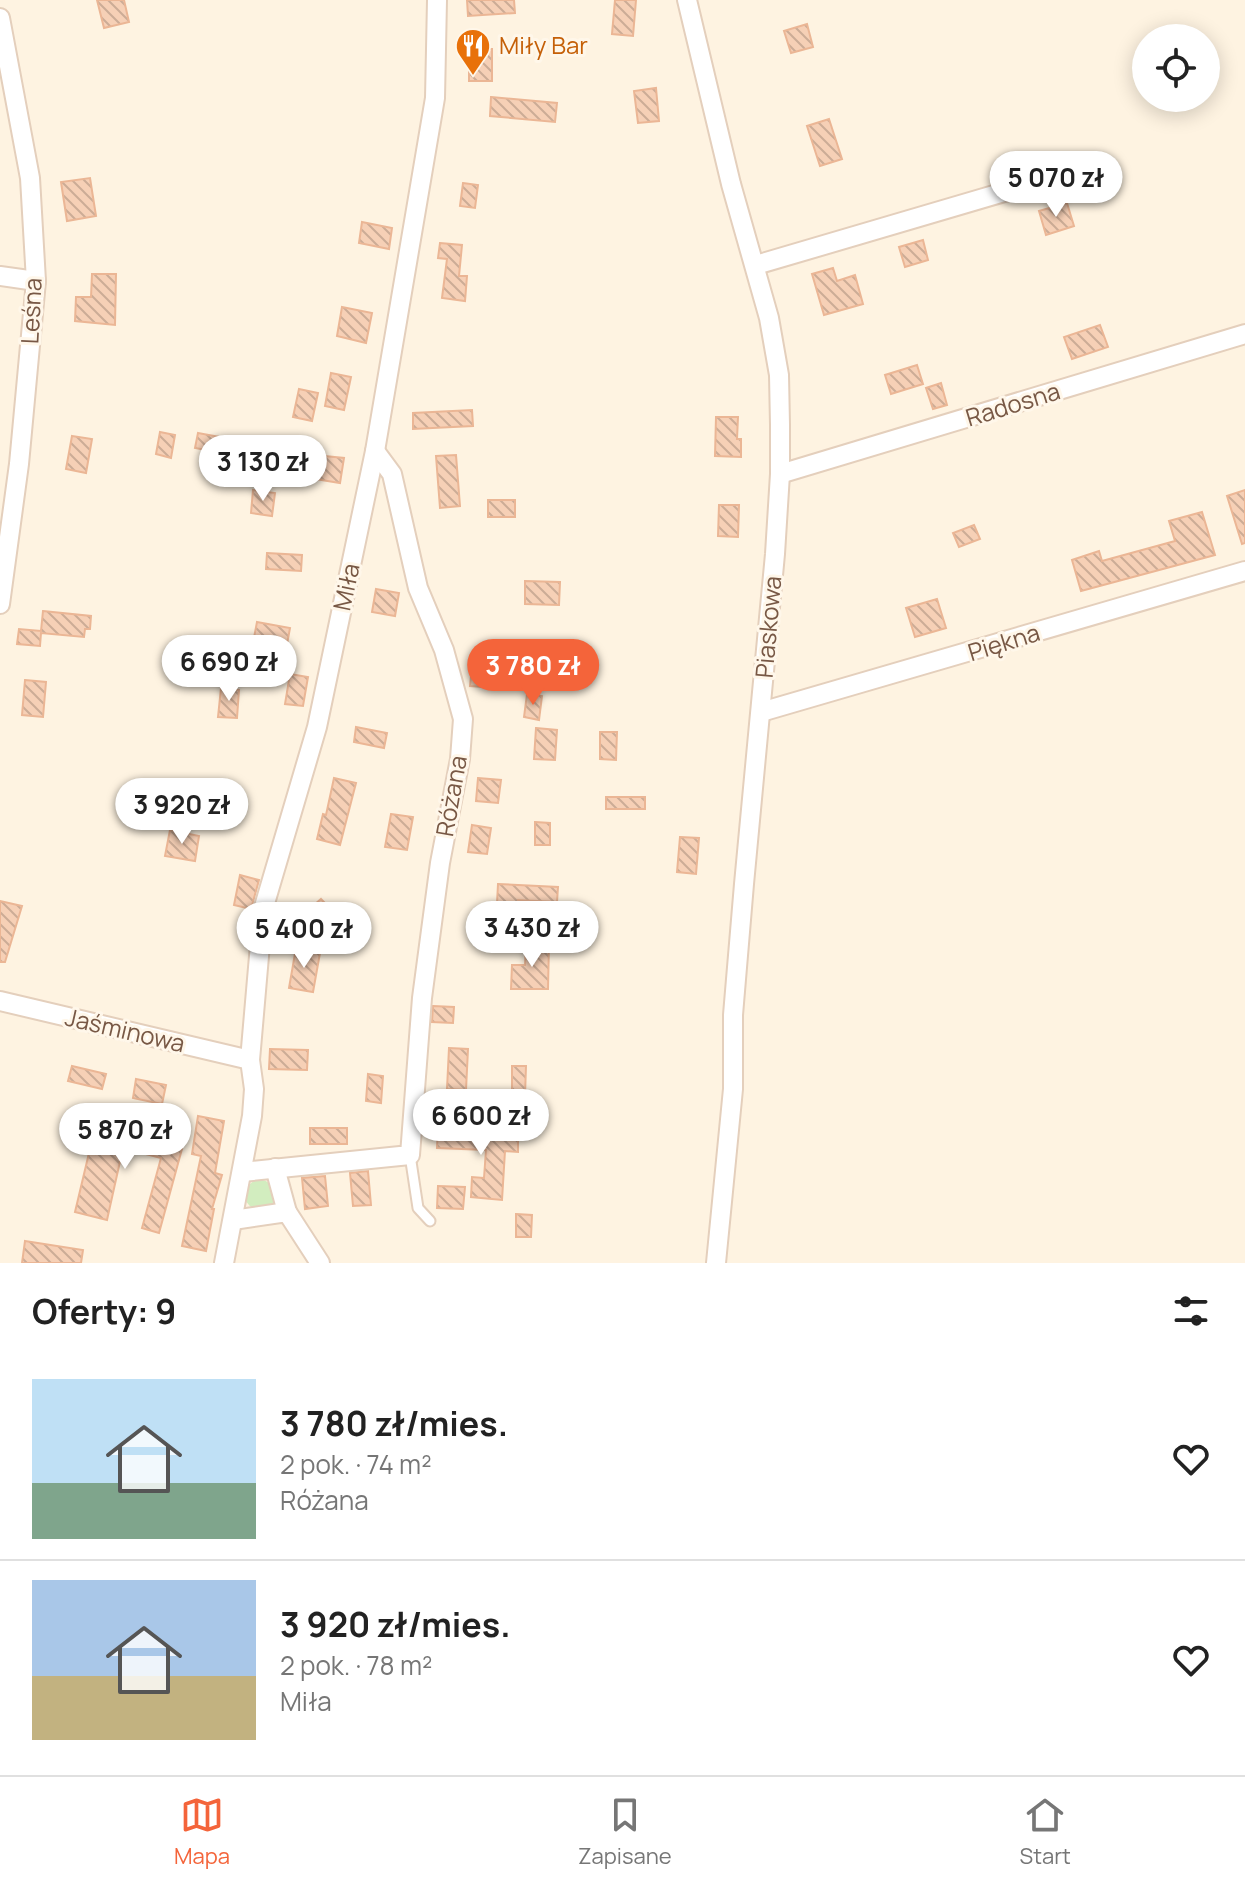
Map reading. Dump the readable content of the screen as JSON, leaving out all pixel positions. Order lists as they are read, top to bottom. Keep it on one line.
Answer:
{"streets":{"street":["Leśna","Radosna","Miła","Piaskowa","Piękna","Różana","Jaśminowa"]},"crossings":[["Radosna","Piaskowa"],["Miła","Różana"],["Miła","Jaśminowa"],["Piaskowa","Piękna"]],"places":{"restaurant":["Miły Bar"]},"page":{"price":["5 070 zł","3 130 zł","6 690 zł","3 780 zł","3 920 zł","3 430 zł","5 400 zł","6 600 zł","5 870 zł"],"heading":"Oferty: 9","list":[{"name":"3 780 zł/mies.","note":"2 pok. · 74 m² · Różana"},{"name":"3 920 zł/mies.","note":"2 pok. · 78 m² · Miła"}],"tabs":["Mapa","Zapisane","Start"]}}
